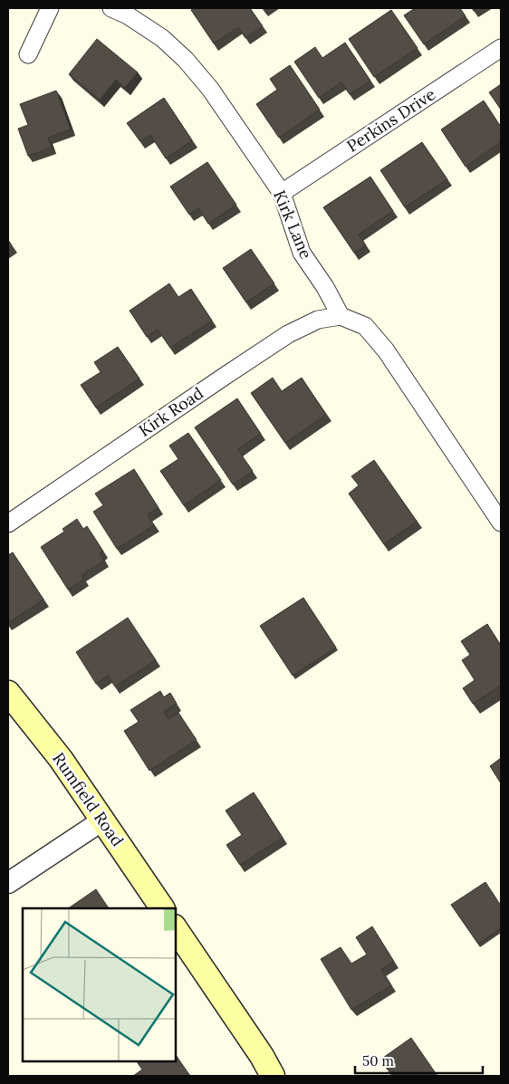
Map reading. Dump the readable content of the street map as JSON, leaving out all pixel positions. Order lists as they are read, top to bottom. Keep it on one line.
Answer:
{"streets":{"main road":["Rumfield Road"],"street":["Perkins Drive","Kirk Lane","Kirk Road"]},"crossings":[["Perkins Drive","Kirk Lane"],["Kirk Lane","Kirk Road"]],"scale_bar":"50 m"}
